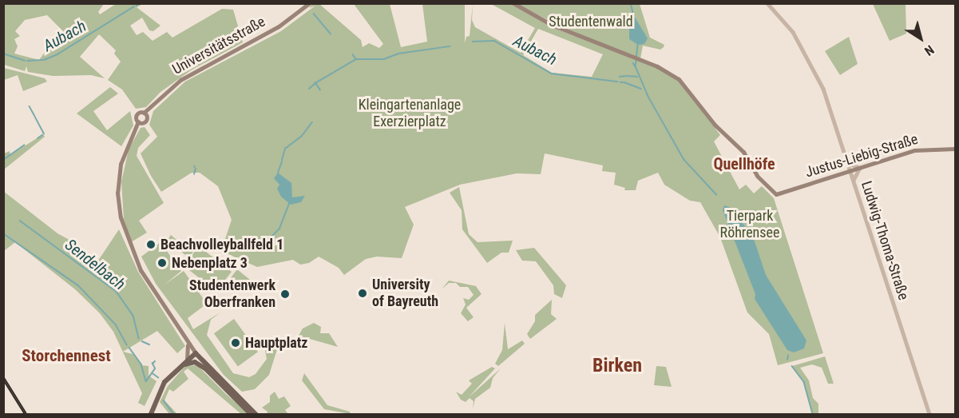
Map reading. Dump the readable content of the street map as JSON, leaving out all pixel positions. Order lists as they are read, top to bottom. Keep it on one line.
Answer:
{"streets":{"main road":["Universitätsstraße","Justus-Liebig-Straße"],"street":["Ludwig-Thoma-Straße"]},"crossings":[["Justus-Liebig-Straße","Ludwig-Thoma-Straße"]],"districts":["Quellhöfe","Storchennest","Birken"],"water":["Aubach","Sendelbach"],"parks":["Studentenwald","Kleingartenanlage Exerzierplatz","Tierpark Röhrensee"],"places":["Beachvolleyballfeld 1","Nebenplatz 3","University of Bayreuth","Studentenwerk Oberfranken","Hauptplatz"],"north":"bottom right"}
